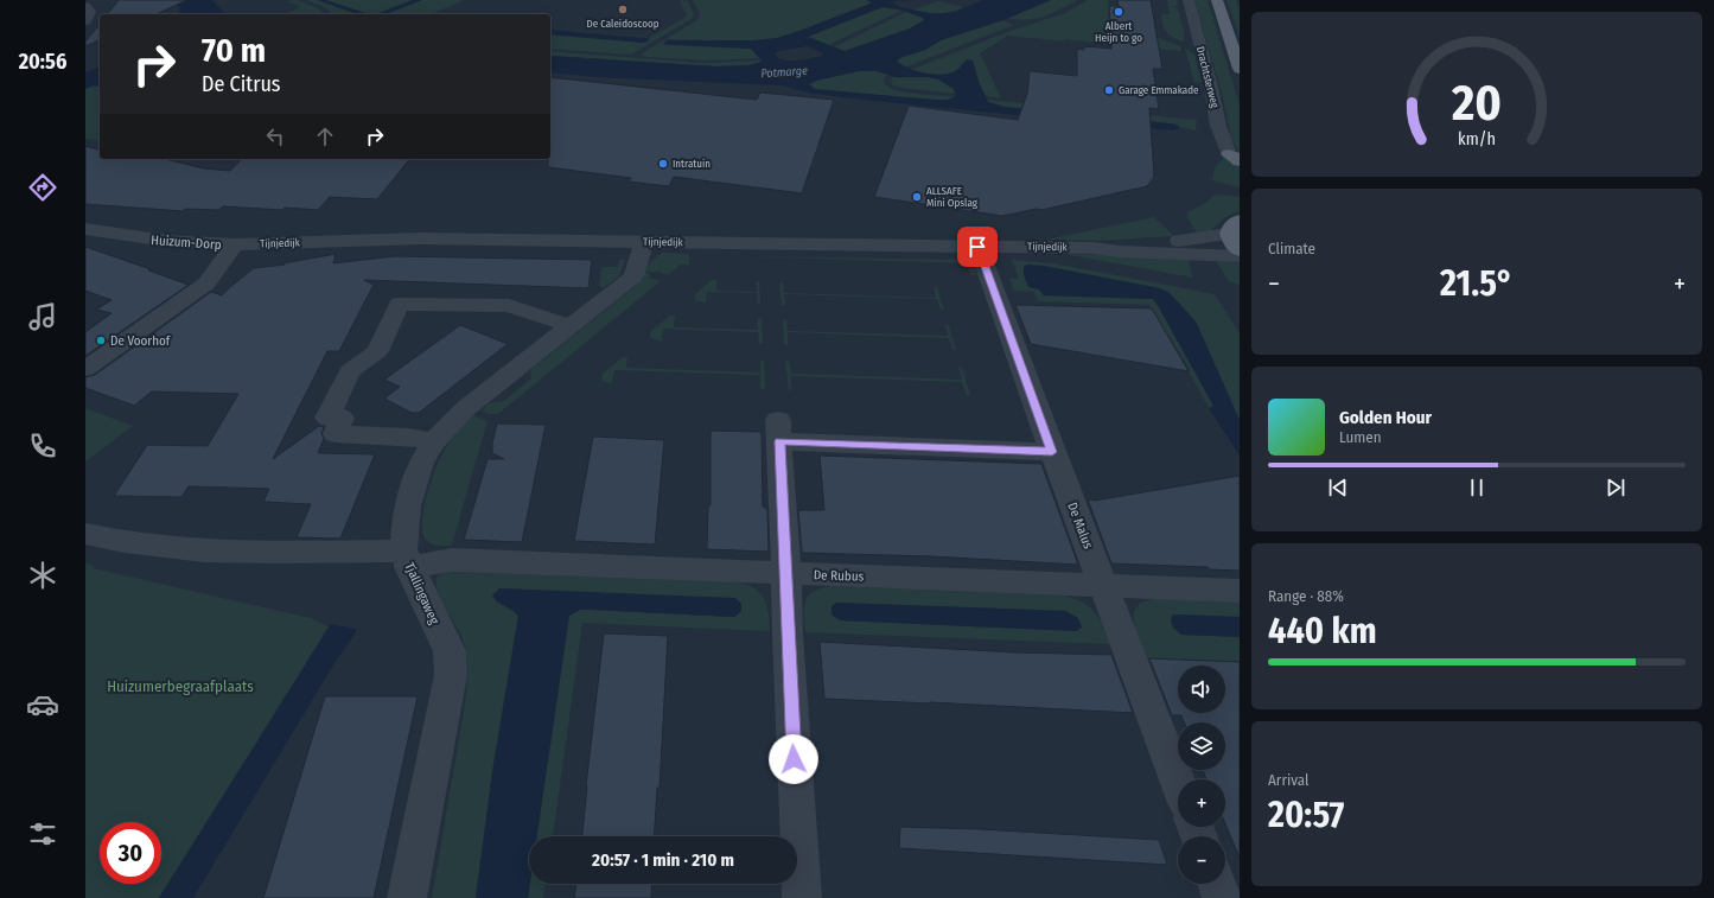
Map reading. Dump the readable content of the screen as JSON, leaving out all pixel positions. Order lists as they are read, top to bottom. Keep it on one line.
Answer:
{"streets":{"street":["Drachtsterweg","Huizum-Dorp","Tijnjedijk","De Malus","De Rubus","Tjallingaweg"]},"crossings":[["Huizum-Dorp","Tijnjedijk"],["Tijnjedijk","De Malus"],["Tijnjedijk","Tjallingaweg"],["De Malus","De Rubus"],["De Rubus","Tjallingaweg"]],"water":["Potmarge"],"parks":["Huizumerbegraafplaats"],"places":["De Caleidoscoop","Albert Heijn to go","Garage Emmakade","Intratuin","ALLSAFE Mini Opslag","De Voorhof"],"page":{"tabs":"20:56","turn":["70 m","De Citrus"],"tile":["Climate",["Range · 88%","440 km"],["Arrival","20:57"]],"heat":["−","21.5°","+"],"song":["Golden Hour","Lumen"],"map_buttons":["+","−"],"limit":"30","trip":"20:57 · 1 min · 210 m","gauge":["20","km/h"]}}
